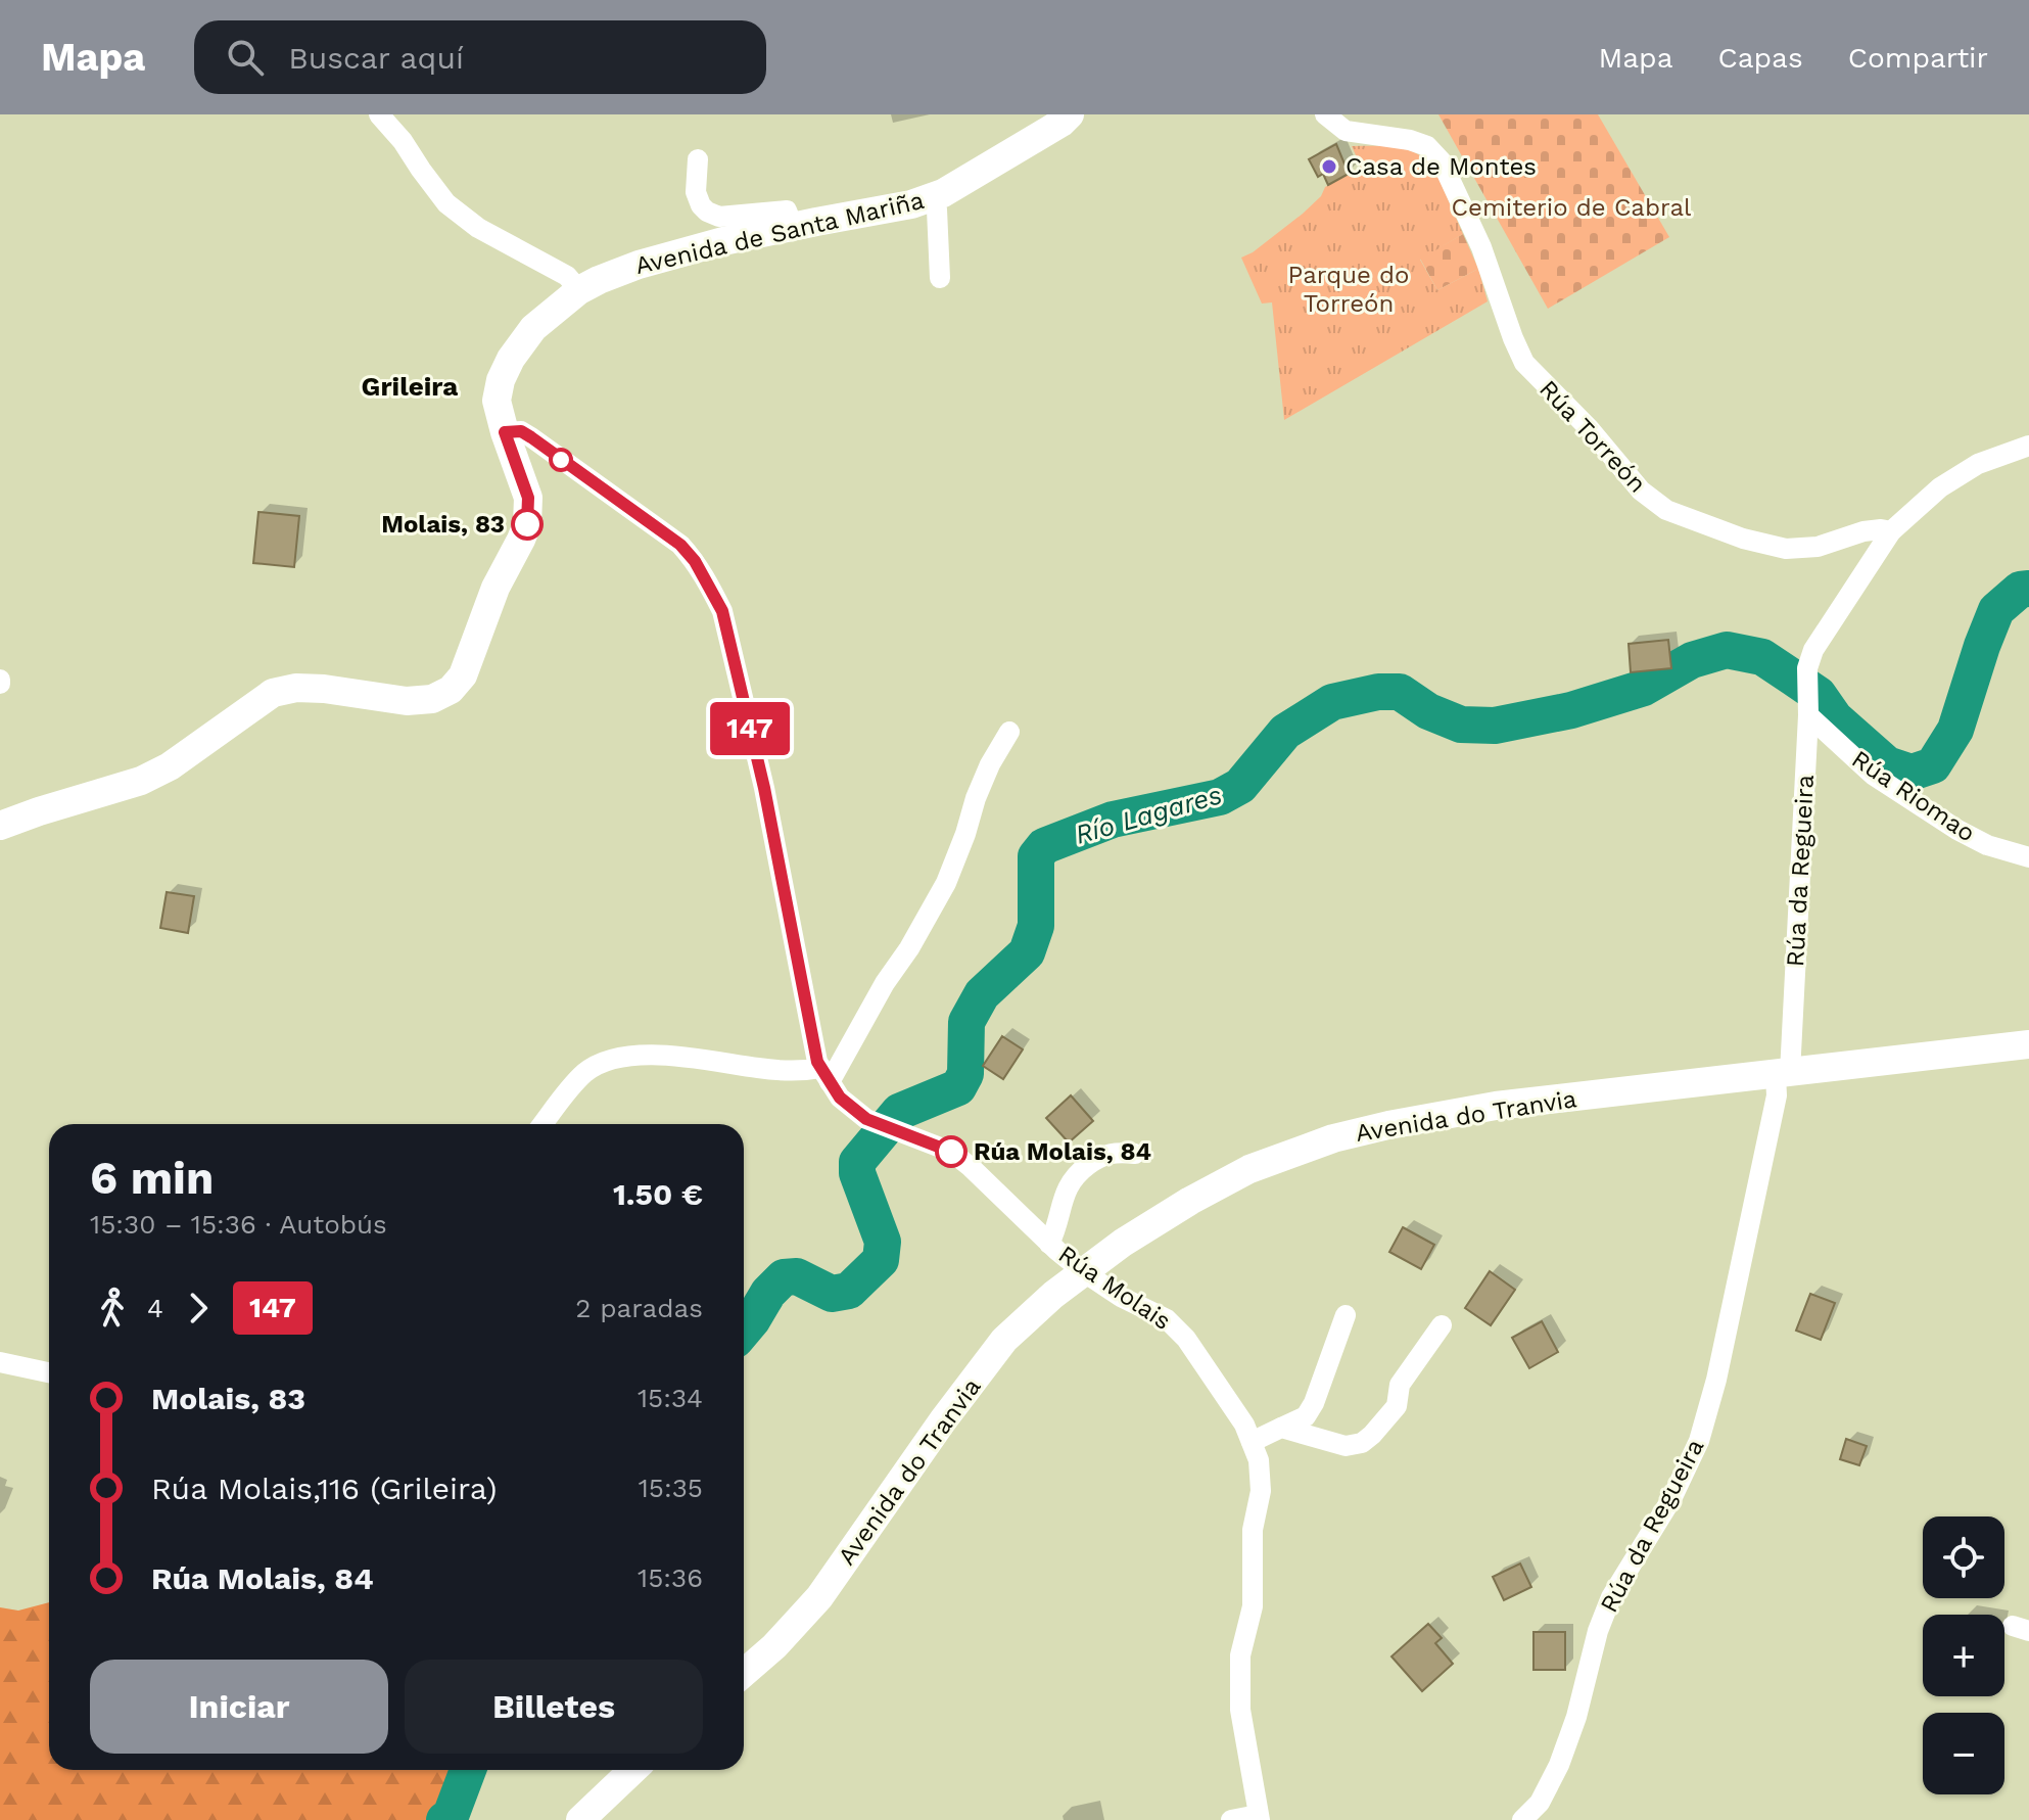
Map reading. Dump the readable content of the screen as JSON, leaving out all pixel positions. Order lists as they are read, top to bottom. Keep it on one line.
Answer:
{"streets":{"main road":["Avenida de Santa Mariña","Avenida do Tranvia"],"street":["Rúa Torreón","Rúa Riomao","Rúa da Regueira","Rúa Molais"]},"crossings":[["Avenida de Santa Mariña","Rúa Molais"],["Rúa Torreón","Rúa da Regueira"],["Rúa Riomao","Rúa da Regueira"],["Rúa da Regueira","Avenida do Tranvia"],["Avenida do Tranvia","Rúa Molais"]],"districts":["Grileira"],"water":["Río Lagares"],"parks":["Cemiterio de Cabral","Parque do Torreón"],"places":["Casa de Montes","Molais, 83","Rúa Molais, 84"],"lines":["bus line 147"],"page":{"header":"Mapa","search":"Buscar aquí","nav":["Mapa","Capas","Compartir"],"on_map":"147","heading":["6 min","15:30 – 15:36 · Autobús","1.50 €"],"legs":["4","147","2 paradas"],"list":[{"name":"Molais, 83","value":"15:34"},{"name":"Rúa Molais,116 (Grileira)","value":"15:35"},{"name":"Rúa Molais, 84","value":"15:36"}],"map_buttons":["+","−"],"buttons":["Iniciar","Billetes"]}}
